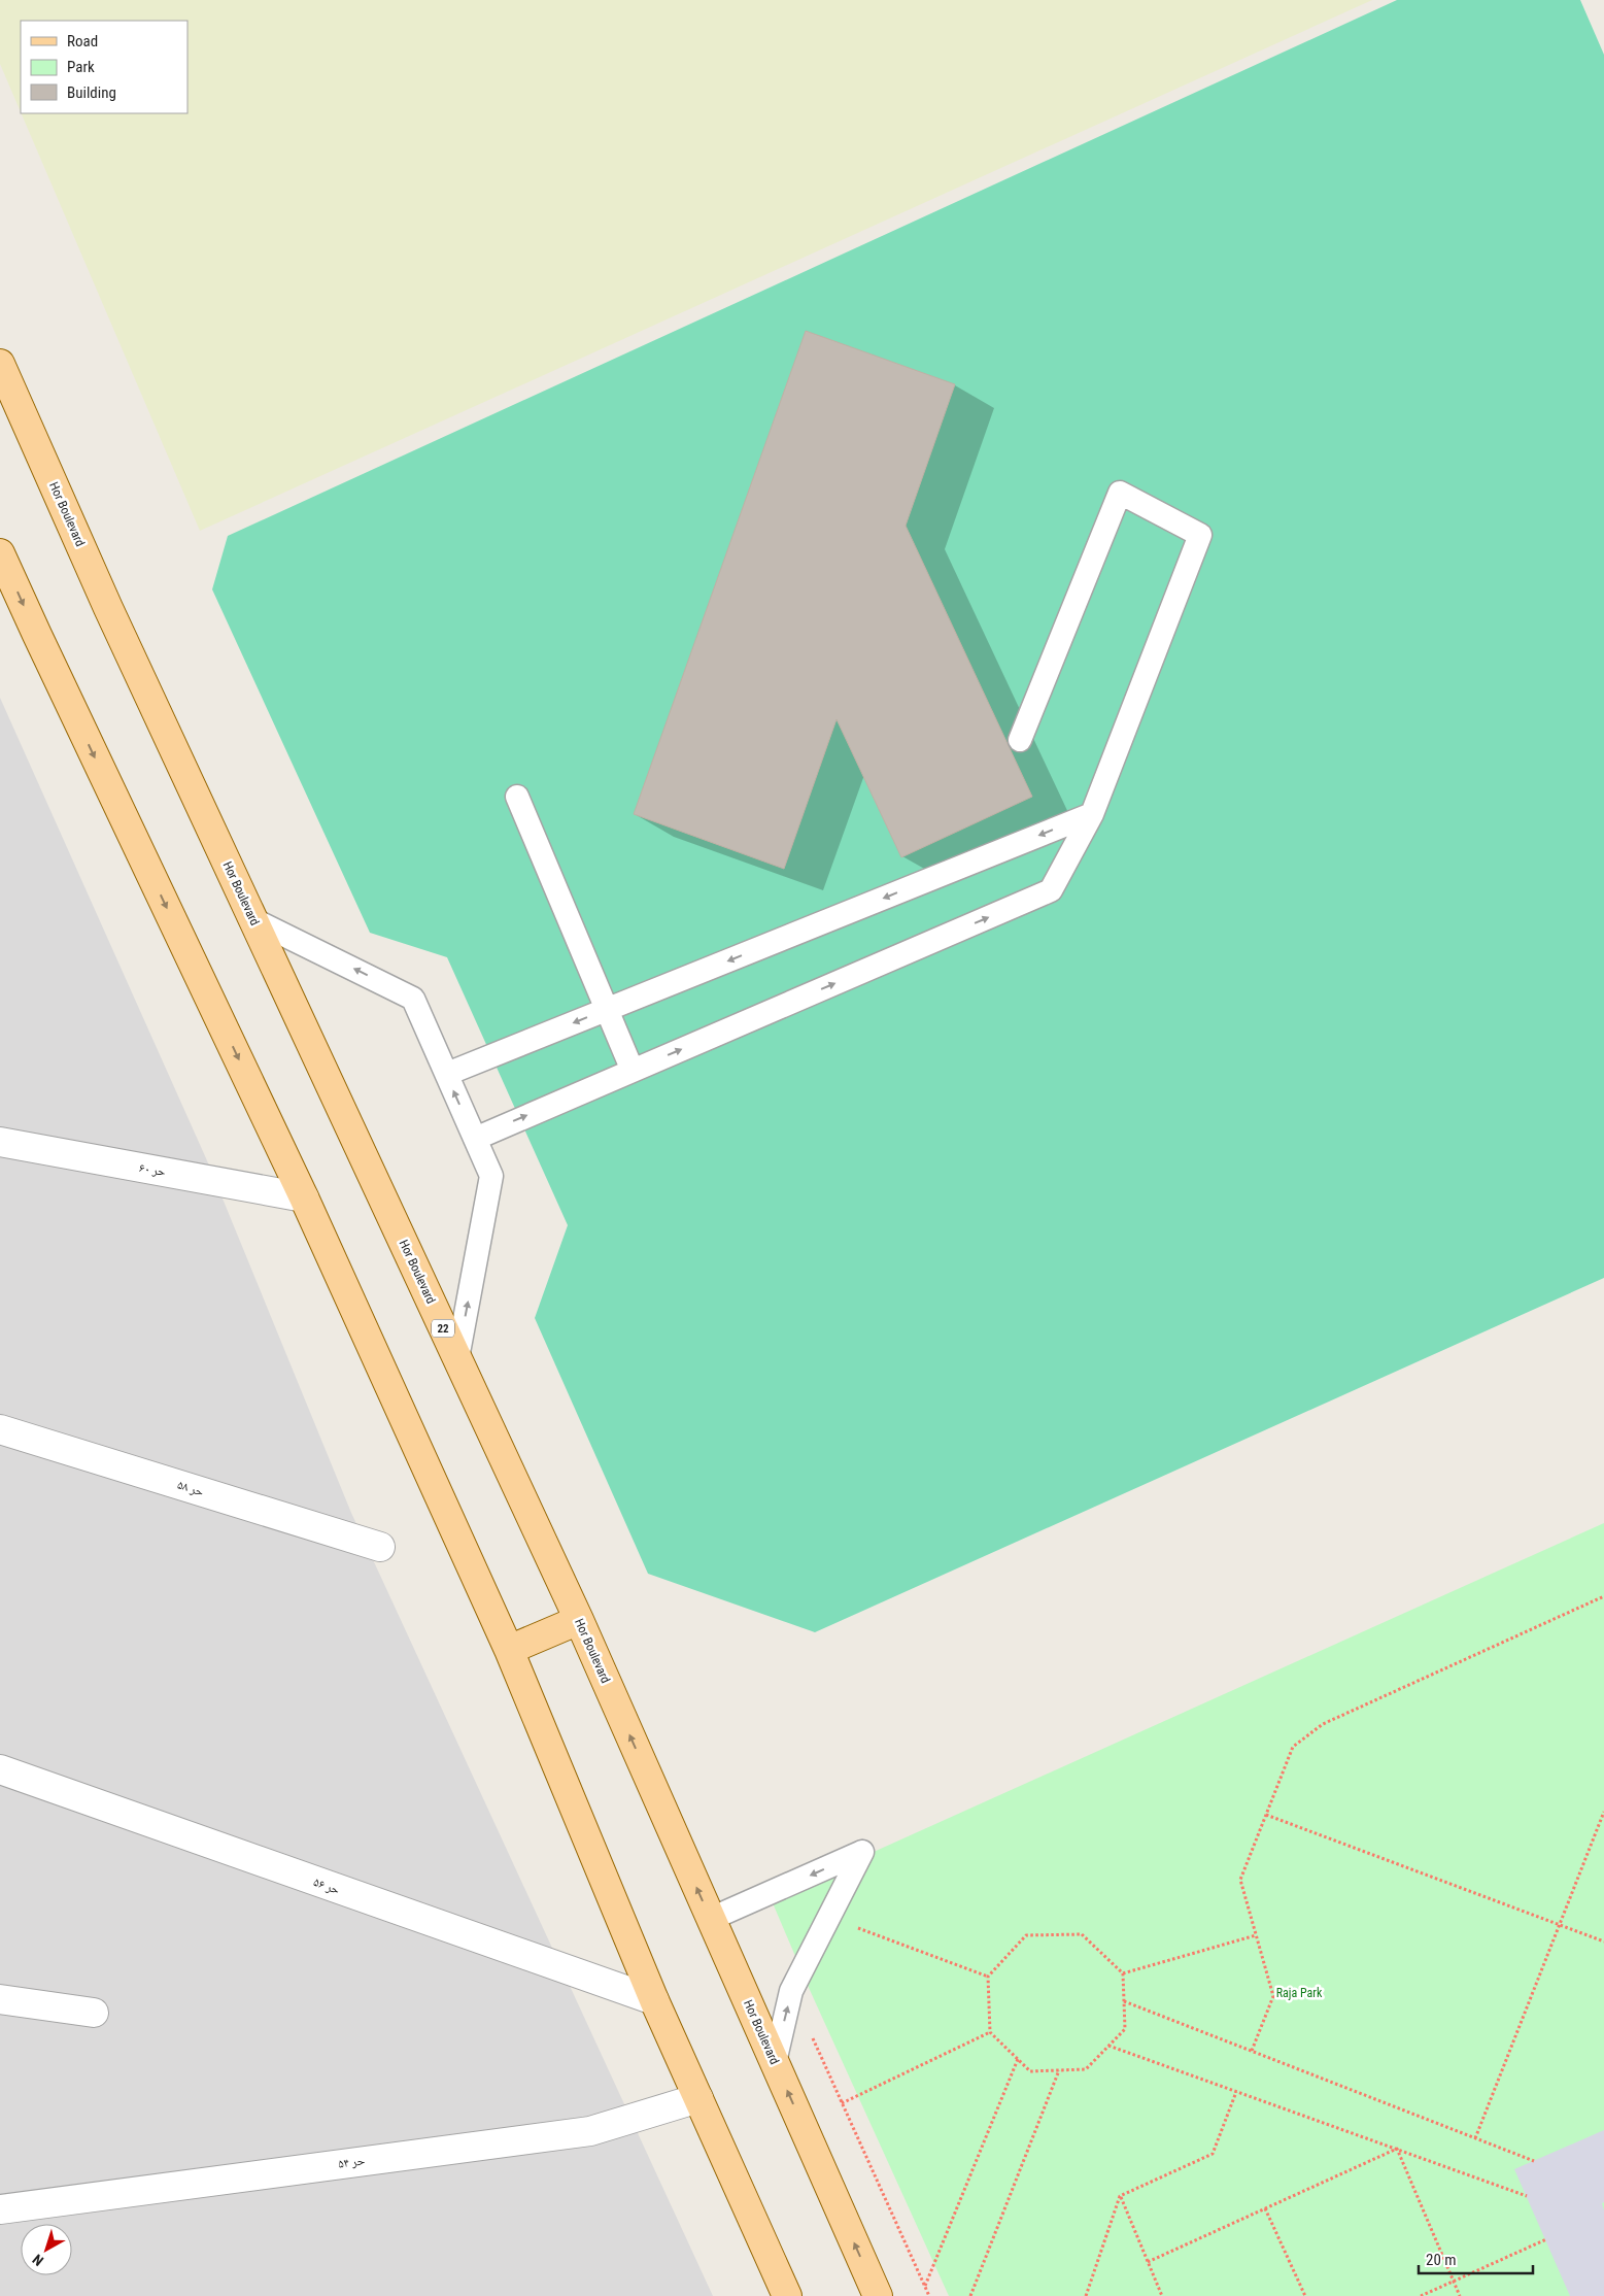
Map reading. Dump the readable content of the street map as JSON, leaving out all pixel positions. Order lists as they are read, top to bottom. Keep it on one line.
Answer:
{"streets":{"main road":["Hor Boulevard","22"],"street":["حر ۶۰","حر ۵۸","حر ۵۶","حر ۵۴"]},"parks":["Raja Park"],"legend":["Road","Park","Building"],"scale_bar":"20 m","north":"bottom left"}
